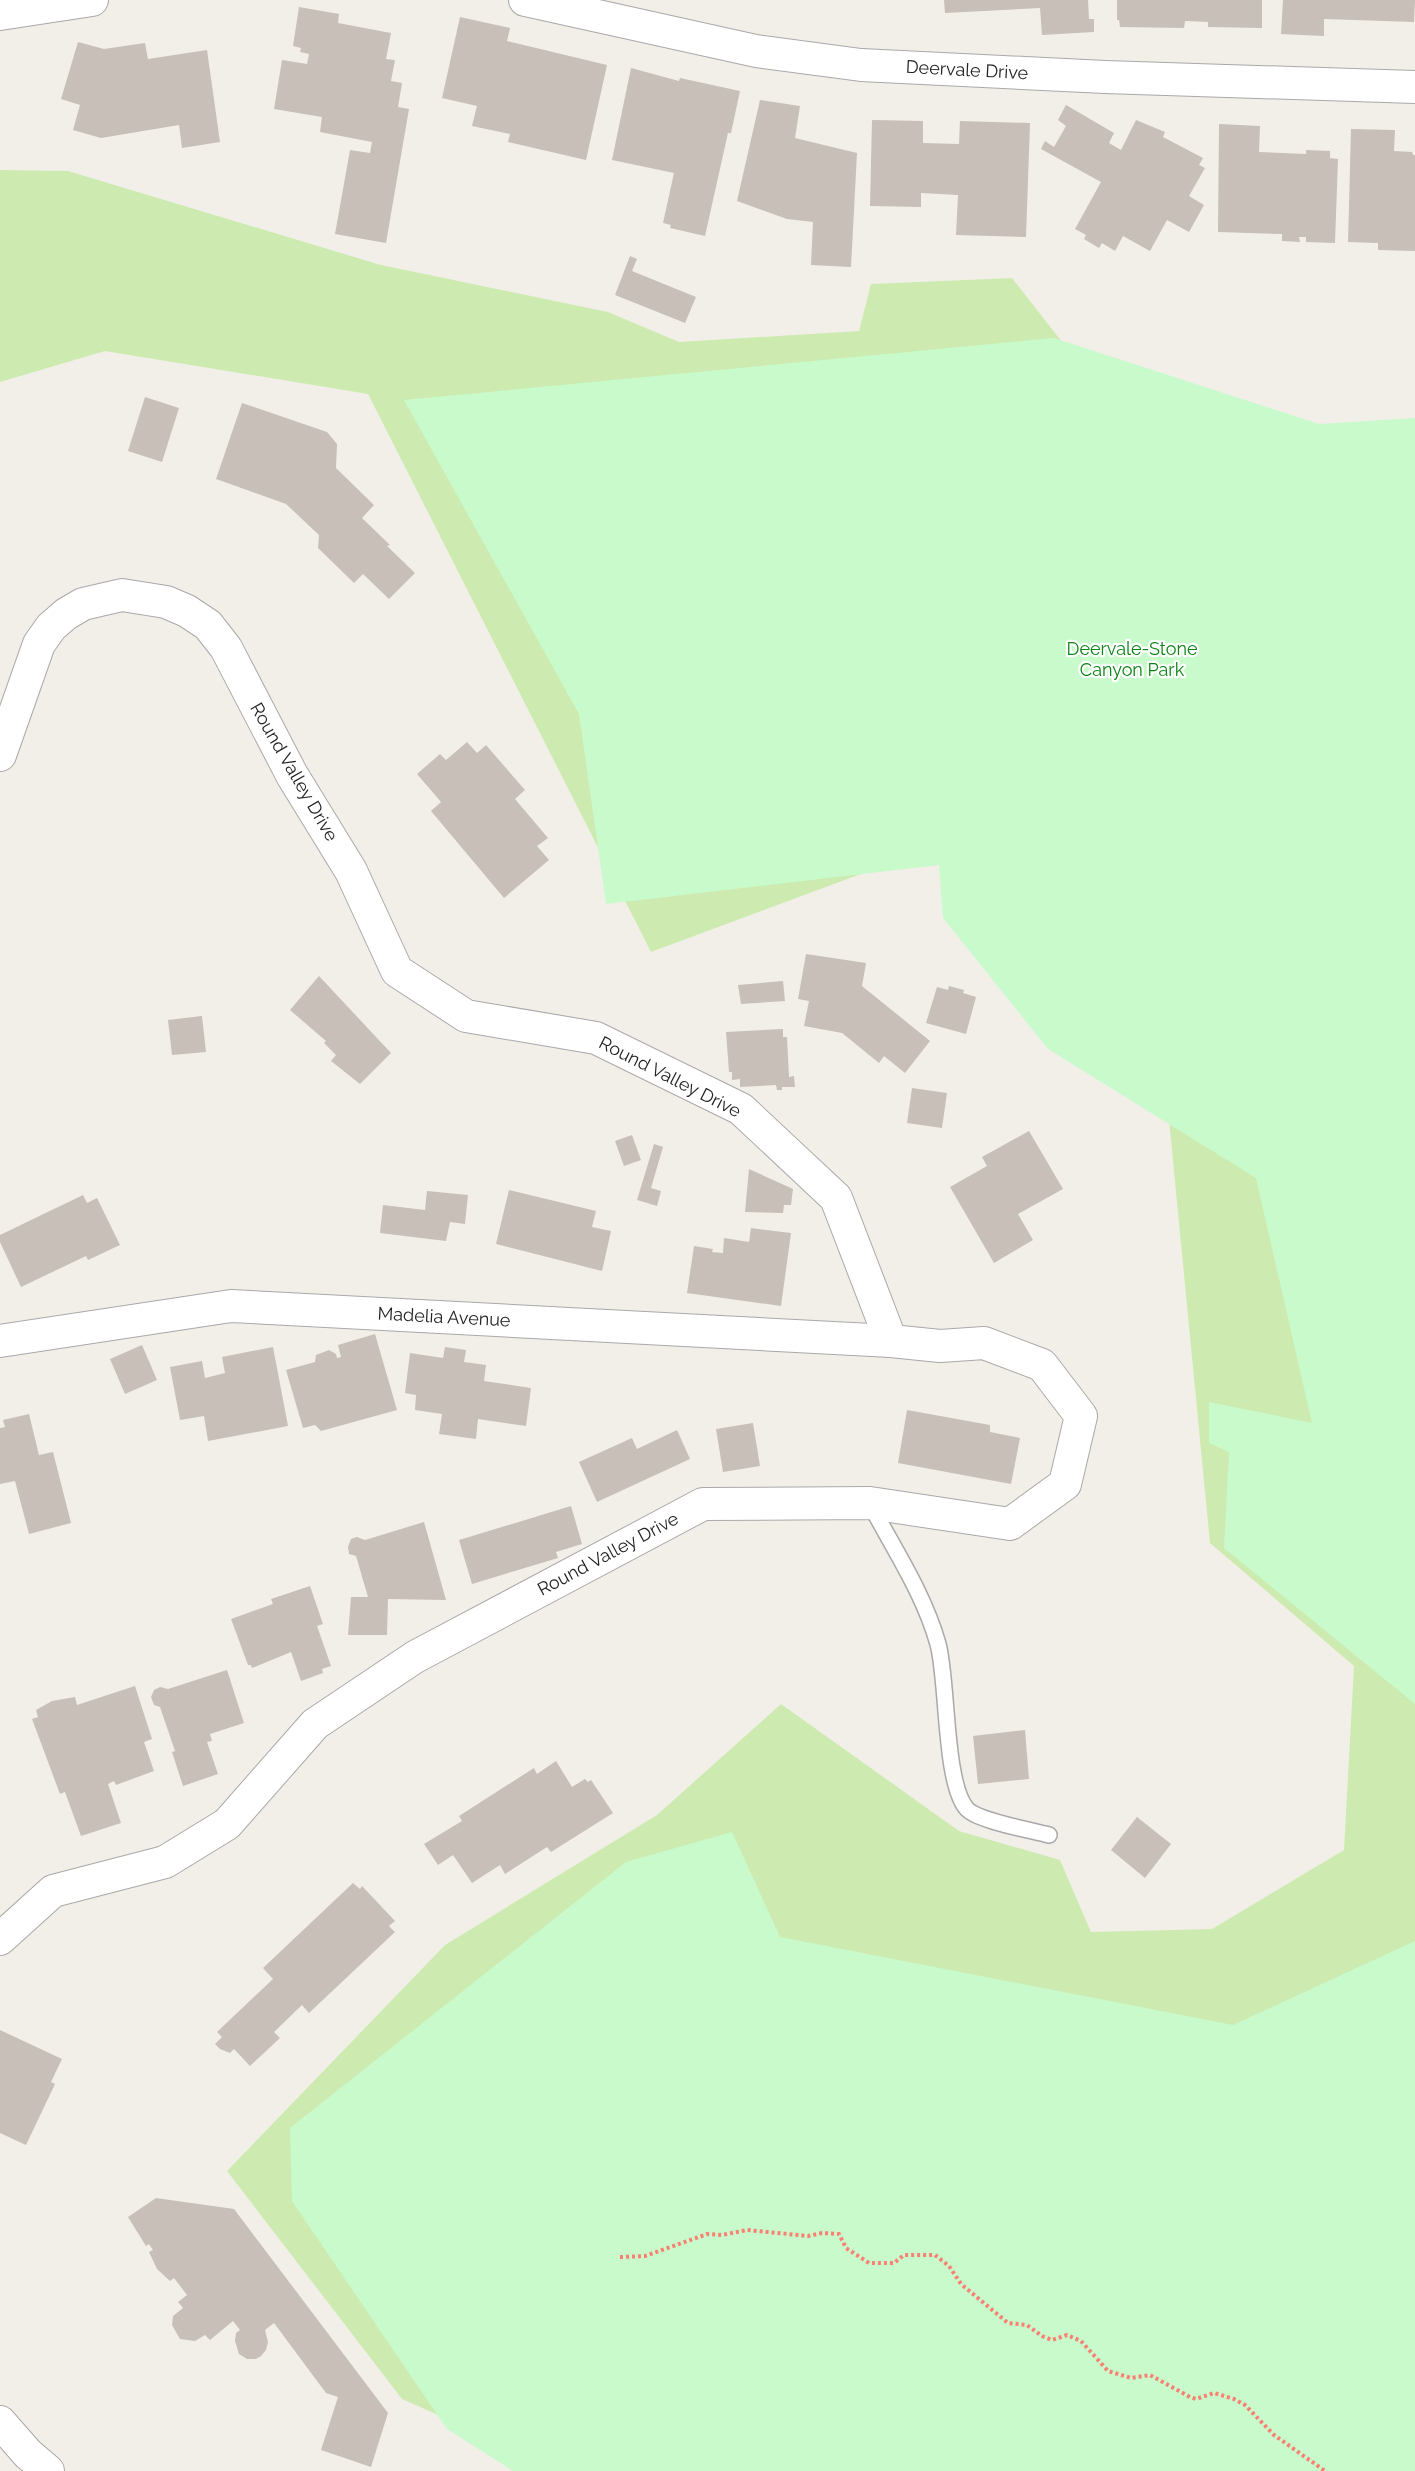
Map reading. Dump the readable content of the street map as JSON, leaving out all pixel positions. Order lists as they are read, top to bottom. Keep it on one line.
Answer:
{"streets":{"street":["Deervale Drive","Round Valley Drive","Madelia Avenue"]},"crossings":[["Round Valley Drive","Madelia Avenue"]],"parks":["Deervale-Stone Canyon Park"]}
